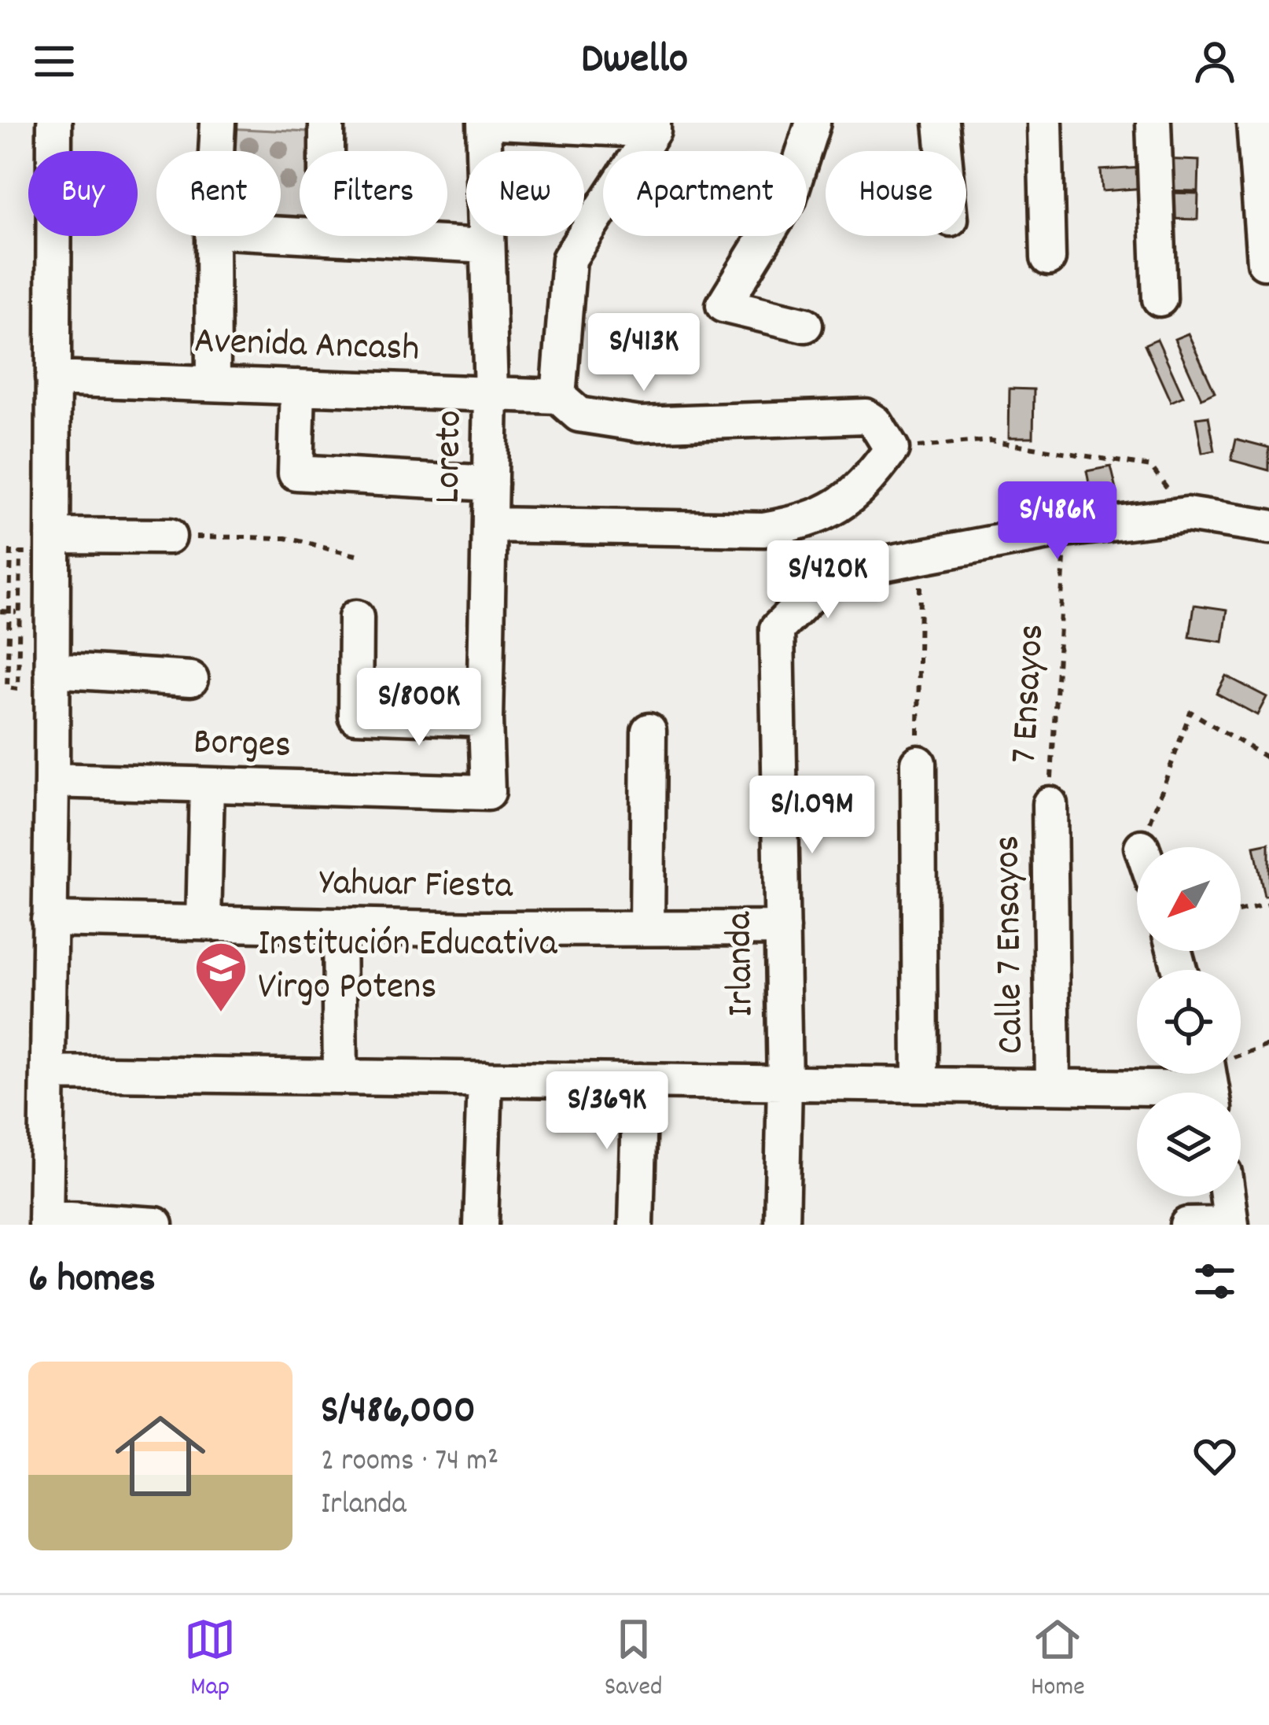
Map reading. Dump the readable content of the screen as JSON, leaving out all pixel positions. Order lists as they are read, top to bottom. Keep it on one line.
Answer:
{"streets":{"street":["Avenida Ancash","Loreto","Borges","Yahuar Fiesta","Calle 7 Ensayos","Irlanda"],"path":["7 Ensayos"]},"crossings":[["Avenida Ancash","Loreto"],["Loreto","Borges"],["7 Ensayos","Calle 7 Ensayos"],["7 Ensayos","Irlanda"],["Yahuar Fiesta","Irlanda"]],"places":{"school or university":["Institución Educativa Virgo Potens"]},"north":"bottom left","page":{"header":"Dwello","chip":["Buy","Rent","Filters","New","Apartment","House"],"price":["S/413K","S/486K","S/420K","S/800K","S/1.09M","S/369K"],"heading":"6 homes","list":[{"name":"S/486,000","note":"2 rooms · 74 m² · Irlanda"}],"tabs":["Map","Saved","Home"]}}
